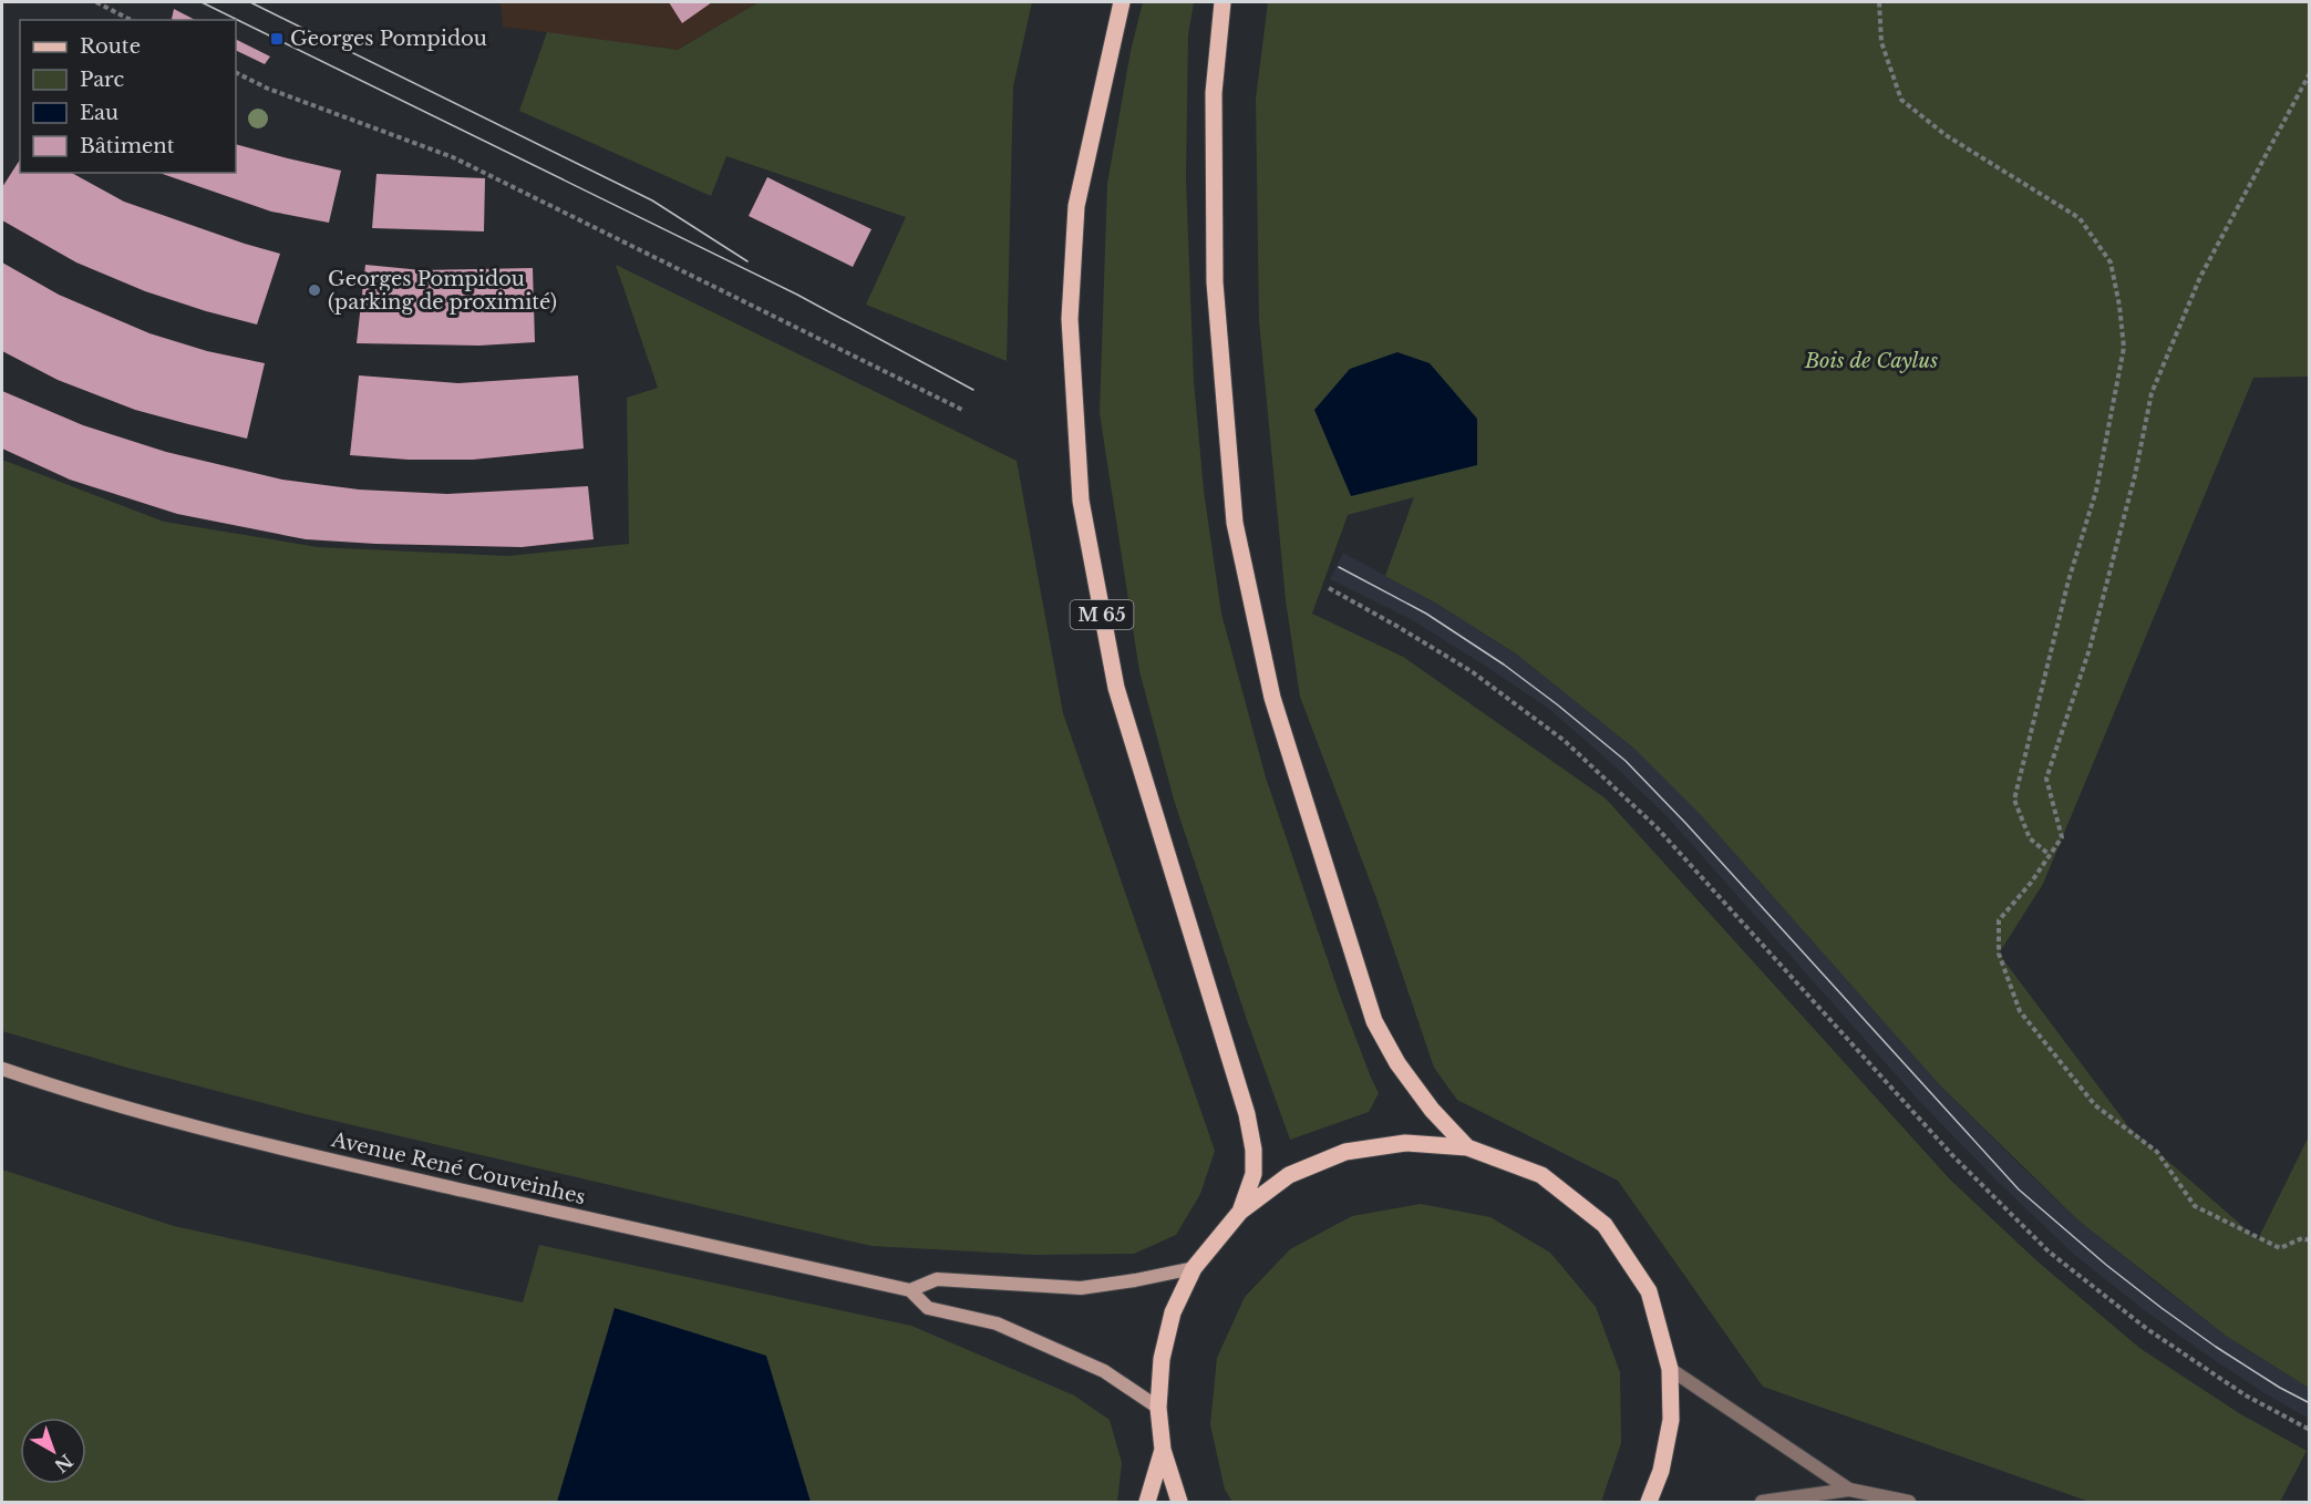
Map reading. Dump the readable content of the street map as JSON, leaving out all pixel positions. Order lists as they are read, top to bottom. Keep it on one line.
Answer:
{"streets":{"main road":["M 65","Avenue René Couveinhes"]},"parks":["Bois de Caylus"],"places":{"transit":["Georges Pompidou"],"other":["Georges Pompidou (parking de proximité)"]},"legend":["Route","Parc","Eau","Bâtiment"],"north":"bottom right"}
